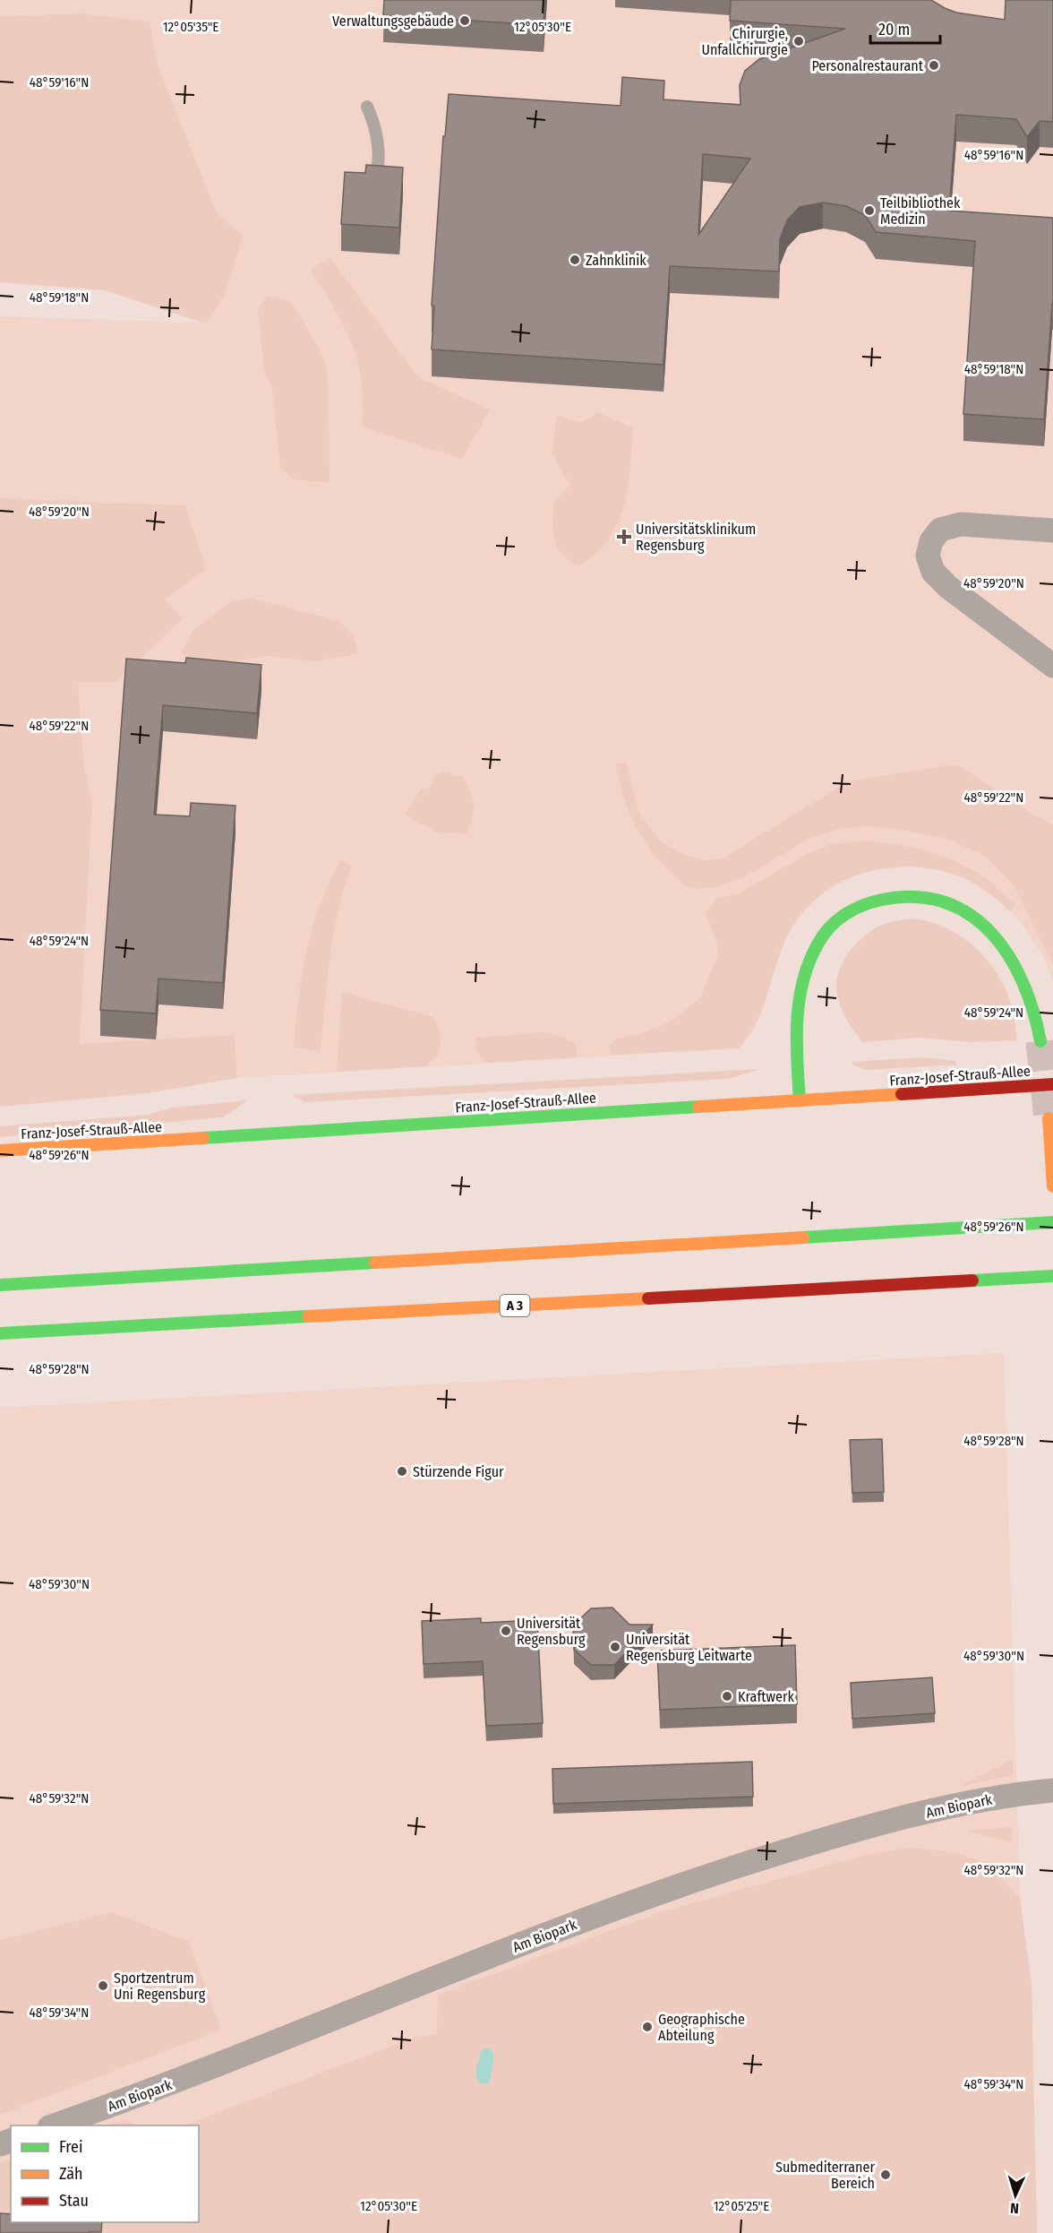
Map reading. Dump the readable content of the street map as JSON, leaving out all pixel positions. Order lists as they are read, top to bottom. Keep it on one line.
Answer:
{"streets":{"main road":["Franz-Josef-Strauß-Allee","A 3"],"street":["Am Biopark"]},"places":{"other":["Verwaltungsgebäude","Chirurgie, Unfallchirurgie","Personalrestaurant","Teilbibliothek Medizin","Zahnklinik","Stürzende Figur","Universität Regensburg","Universität Regensburg Leitwarte","Kraftwerk","Sportzentrum Uni Regensburg","Geographische Abteilung","Submediterraner Bereich"],"health":["Universitätsklinikum Regensburg"]},"legend":["Frei","Zäh","Stau"],"scale_bar":"20 m","north":"bottom","coordinates":["12°05'35\"E","12°05'30\"E","48°59'16\"N","48°59'18\"N","48°59'20\"N","48°59'22\"N","48°59'24\"N","48°59'26\"N","48°59'28\"N","48°59'30\"N","48°59'32\"N","48°59'34\"N","12°05'25\"E"]}
